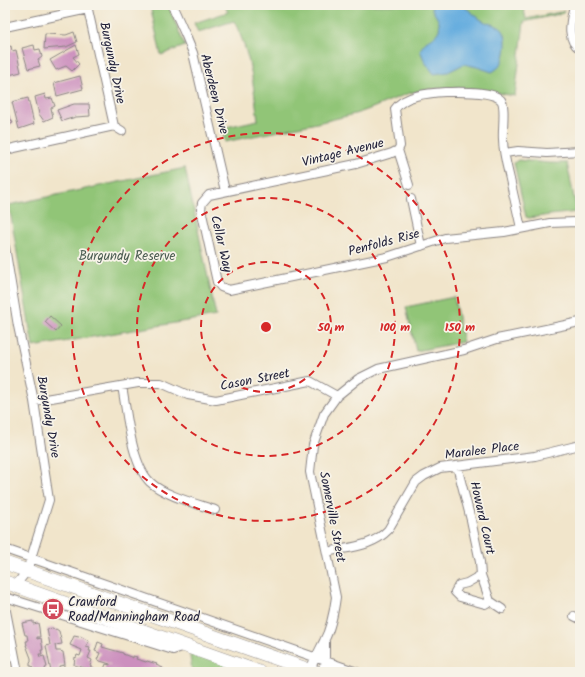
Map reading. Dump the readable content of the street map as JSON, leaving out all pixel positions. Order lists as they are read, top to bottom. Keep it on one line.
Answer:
{"streets":{"street":["Burgundy Drive","Aberdeen Drive","Vintage Avenue","Penfolds Rise","Cellar Way","Cason Street","Maralee Place","Somerville Street","Howard Court"]},"crossings":[["Burgundy Drive","Cason Street"],["Aberdeen Drive","Vintage Avenue"],["Aberdeen Drive","Cellar Way"],["Vintage Avenue","Penfolds Rise"],["Vintage Avenue","Cellar Way"],["Penfolds Rise","Cellar Way"],["Cason Street","Somerville Street"],["Maralee Place","Somerville Street"],["Maralee Place","Howard Court"]],"parks":["Burgundy Reserve"],"places":{"bus stop":["Crawford Road/Manningham Road"]},"rings":["50 m","100 m","150 m"]}
